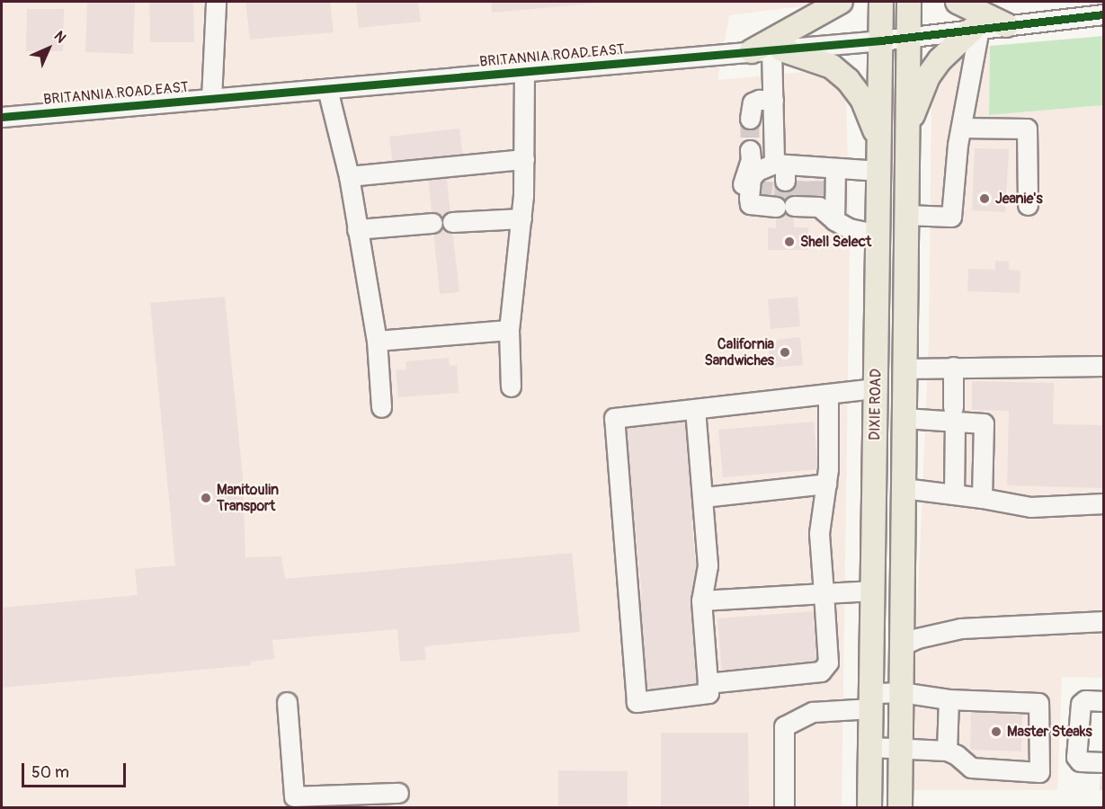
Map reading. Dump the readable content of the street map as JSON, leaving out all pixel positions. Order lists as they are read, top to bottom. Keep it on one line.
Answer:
{"streets":{"main road":["DIXIE ROAD"],"street":["BRITANNIA ROAD EAST"]},"crossings":[["BRITANNIA ROAD EAST","DIXIE ROAD"]],"places":["Jeanie's","Shell Select","California Sandwiches","Manitoulin Transport","Master Steaks"],"scale_bar":"50 m","north":"top right"}
